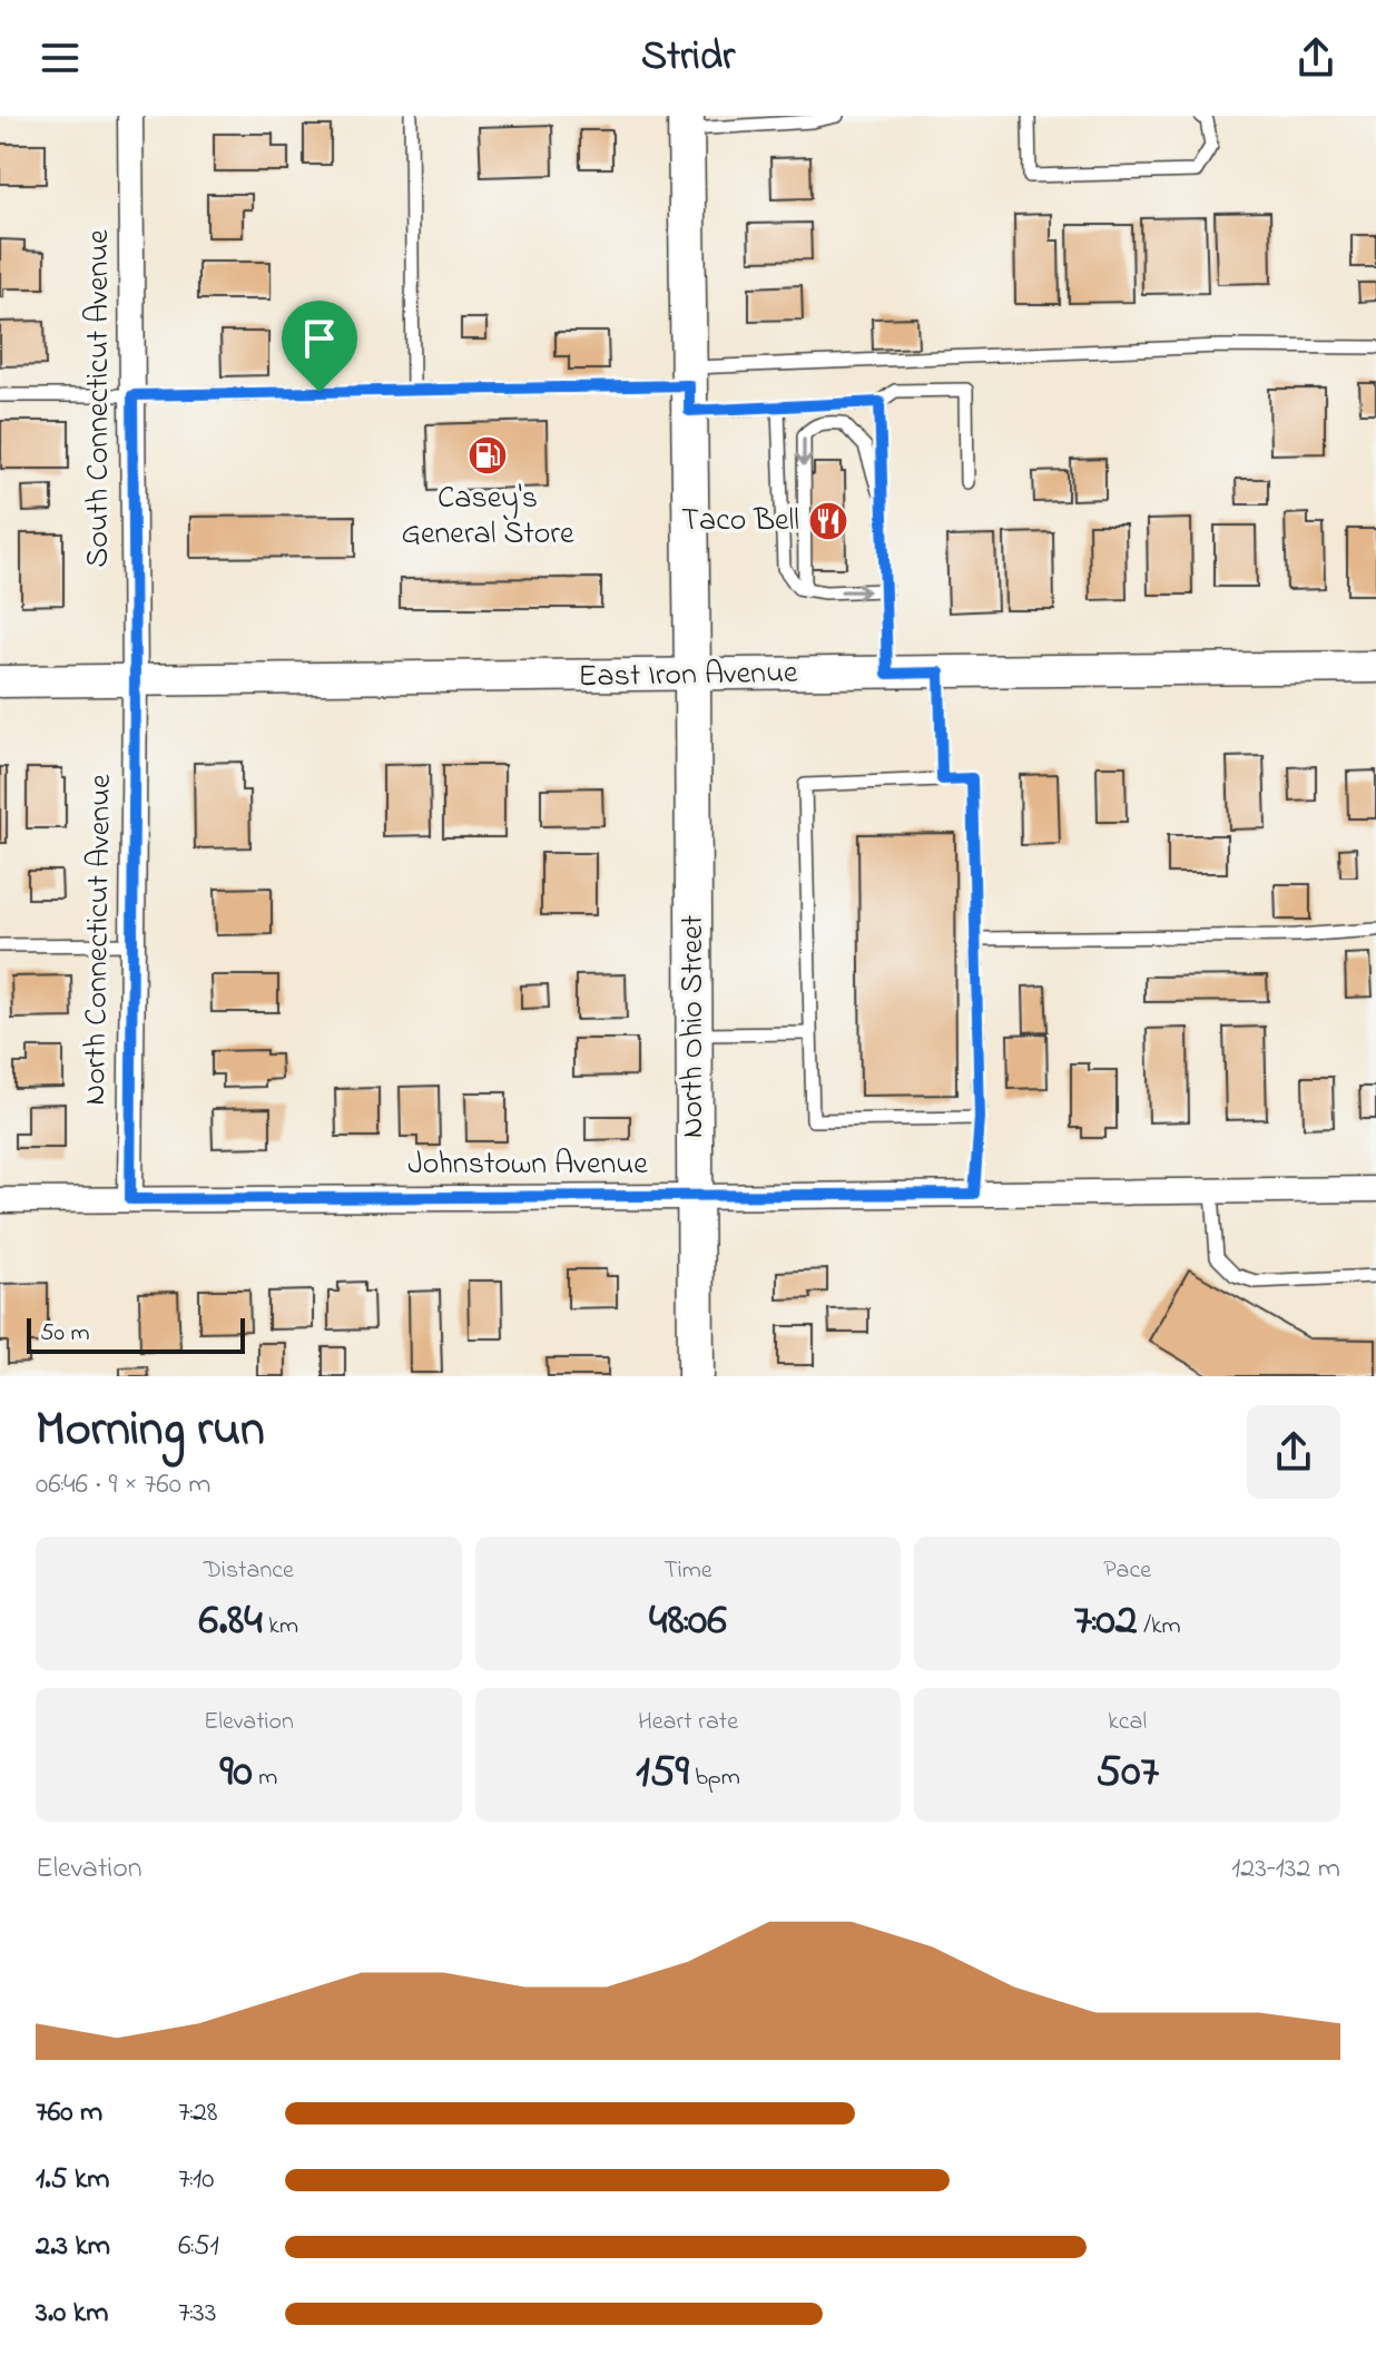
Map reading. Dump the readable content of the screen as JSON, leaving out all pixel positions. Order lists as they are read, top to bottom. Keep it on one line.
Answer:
{"streets":{"main road":["North Ohio Street"],"street":["South Connecticut Avenue","East Iron Avenue","North Connecticut Avenue","Johnstown Avenue"]},"crossings":[["South Connecticut Avenue","East Iron Avenue"],["South Connecticut Avenue","North Connecticut Avenue"],["East Iron Avenue","North Connecticut Avenue"],["East Iron Avenue","North Ohio Street"],["North Connecticut Avenue","Johnstown Avenue"],["North Ohio Street","Johnstown Avenue"]],"places":{"fuel station":["Casey's General Store"],"restaurant":["Taco Bell"]},"scale_bar":"50 m","page":{"header":"Stridr","scale":"50 m","heading":["Morning run","06:46 · 9 × 760 m"],"stats":[["Distance","6.84 km"],["Time","48:06"],["Pace","7:02 /km"],["Elevation","90 m"],["Heart rate","159 bpm"],["kcal","507"]],"chart":["Elevation","123–132 m"],"list":[{"name":"760 m","note":"7:28"},{"name":"1.5 km","note":"7:10"},{"name":"2.3 km","note":"6:51"},{"name":"3.0 km","note":"7:33"}]}}
